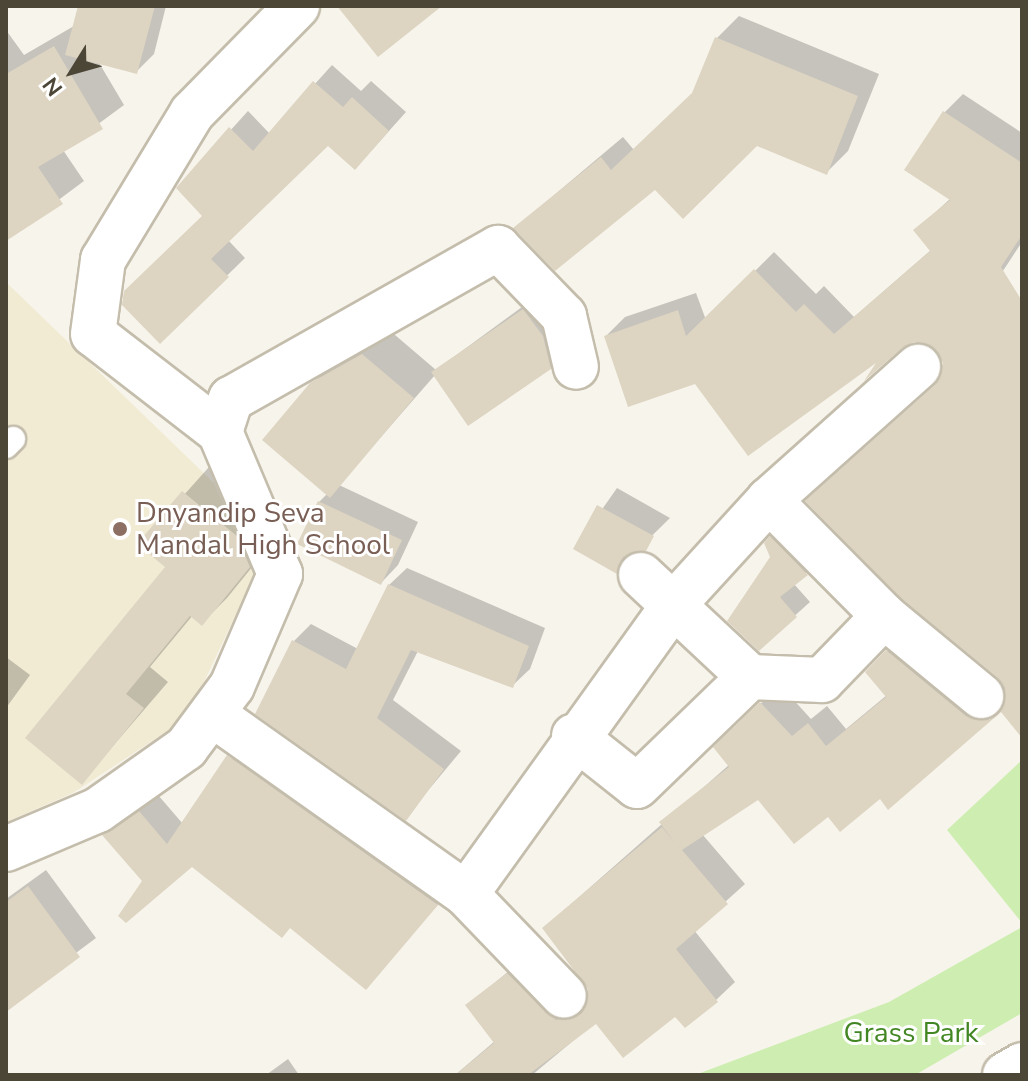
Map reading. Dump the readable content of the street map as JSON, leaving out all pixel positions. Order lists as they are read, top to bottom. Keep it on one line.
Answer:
{"parks":["Grass Park"],"places":["Dnyandip Seva Mandal High School"],"north":"bottom left"}
